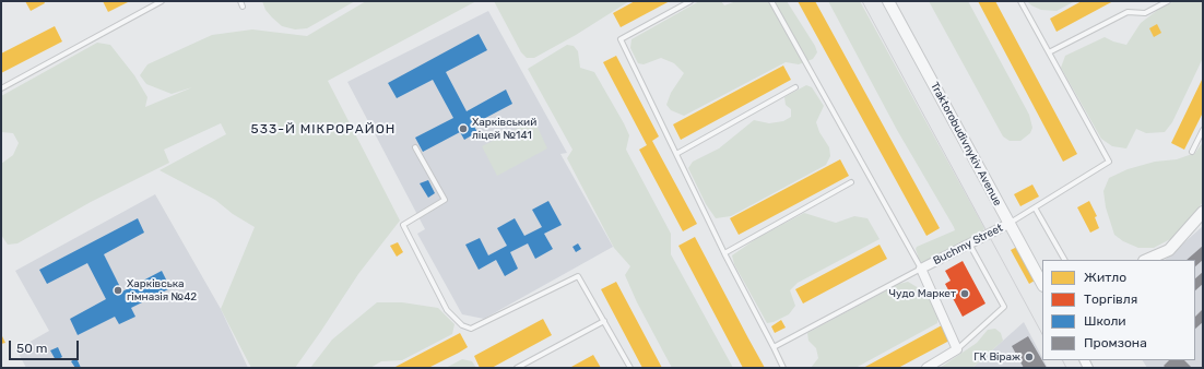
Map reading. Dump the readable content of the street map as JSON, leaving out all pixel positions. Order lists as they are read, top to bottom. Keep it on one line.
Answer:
{"streets":{"street":["Traktorobudivnykiv Avenue","Buchmy Street"]},"crossings":[["Traktorobudivnykiv Avenue","Buchmy Street"]],"districts":["533-Й МІКРОРАЙОН"],"places":["Харківський ліцей №141","Харківська гімназія №42","Чудо Маркет","ГК Віраж"],"legend":["Житло","Торгівля","Школи","Промзона"],"scale_bar":"50 m"}
